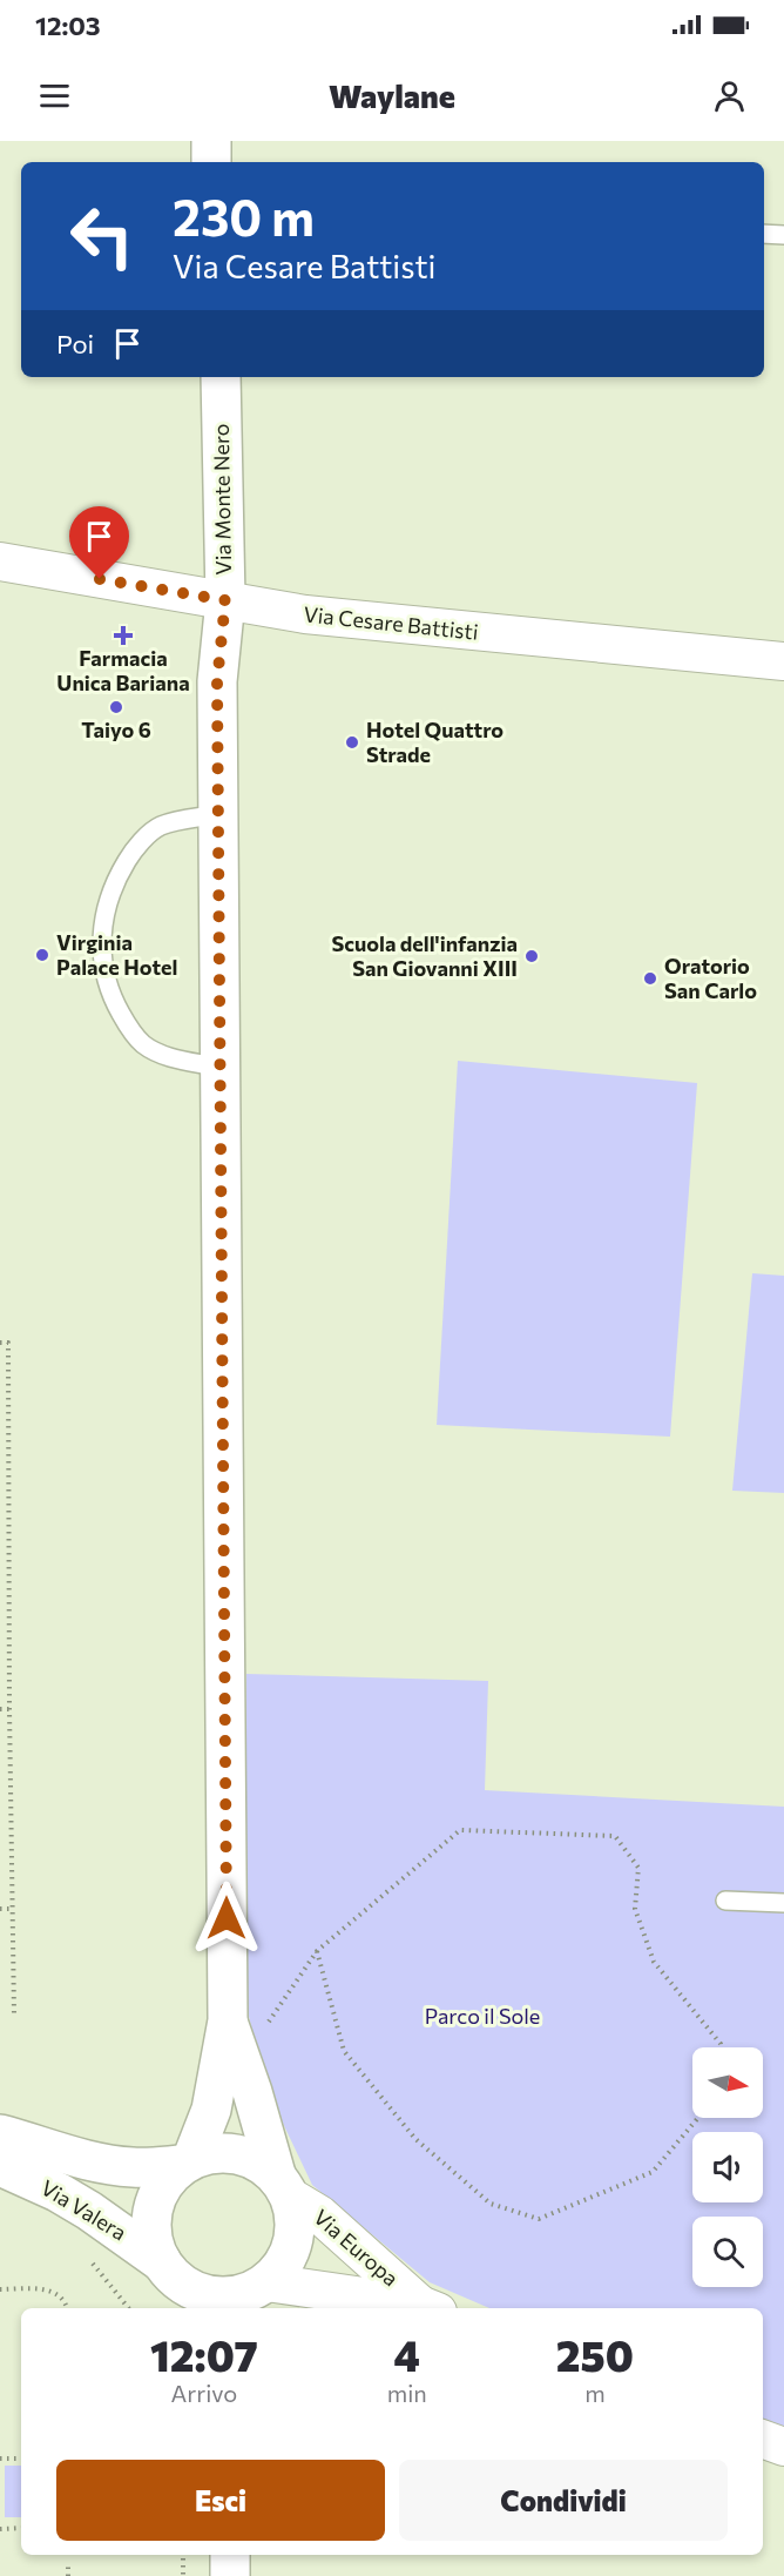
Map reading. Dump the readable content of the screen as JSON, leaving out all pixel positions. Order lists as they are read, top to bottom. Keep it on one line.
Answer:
{"streets":{"street":["Via Monte Nero","Via Cesare Battisti","Via Valera","Via Europa"]},"crossings":[["Via Monte Nero","Via Cesare Battisti"],["Via Monte Nero","Via Valera"],["Via Monte Nero","Via Europa"],["Via Valera","Via Europa"]],"parks":["Parco il Sole"],"places":{"health":["Farmacia Unica Bariana"],"other":["Taiyo 6","Hotel Quattro Strade","Virginia Palace Hotel","Scuola dell'infanzia San Giovanni XIII","Oratorio San Carlo"]},"north":"right","page":{"status":"12:03","header":"Waylane","turn":["230 m","Via Cesare Battisti"],"then":"Poi","eta":["12:07","Arrivo","4","min","250","m"],"buttons":["Esci","Condividi"]}}
